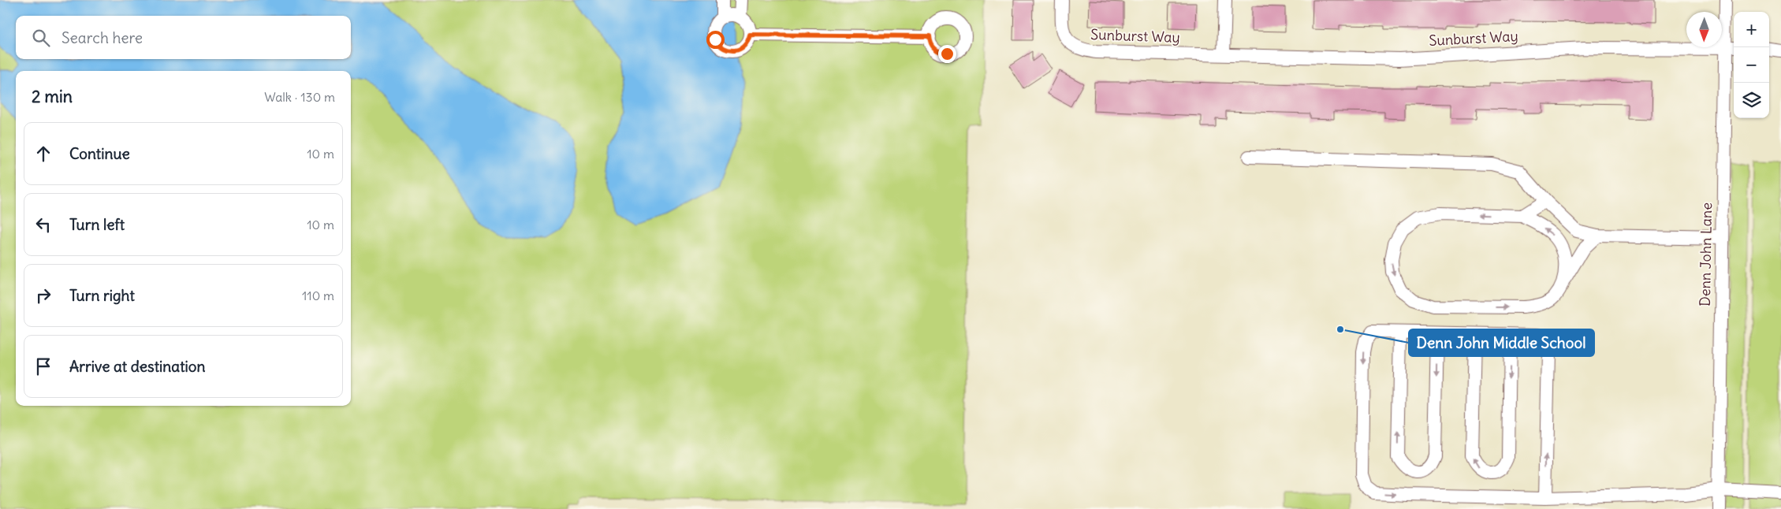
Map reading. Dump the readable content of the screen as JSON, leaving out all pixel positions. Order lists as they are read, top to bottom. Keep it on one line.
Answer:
{"streets":{"street":["Sunburst Way","Denn John Lane"]},"crossings":[["Sunburst Way","Denn John Lane"]],"places":["Denn John Middle School"],"north":"bottom","page":{"map_buttons":["+","−"],"search":"Search here","heading":["2 min","Walk · 130 m"],"list":[["Continue","10 m"],["Turn left","10 m"],["Turn right","110 m"],"Arrive at destination"]}}
